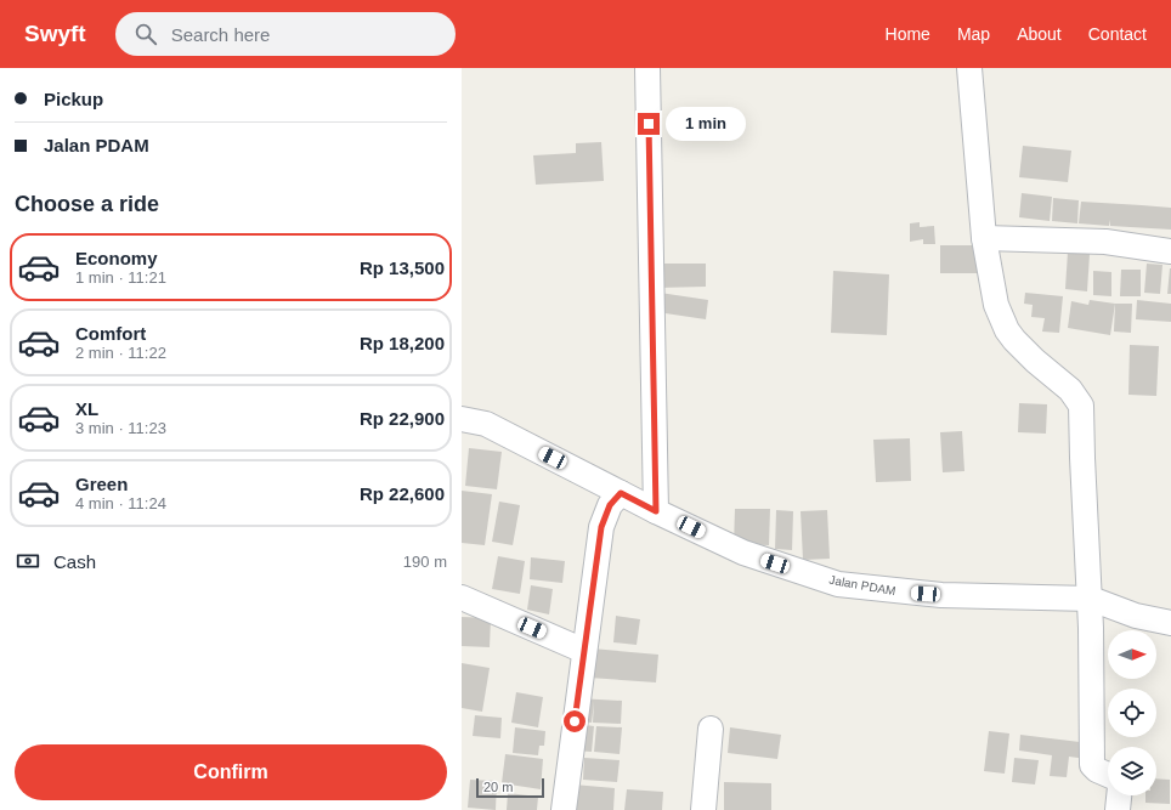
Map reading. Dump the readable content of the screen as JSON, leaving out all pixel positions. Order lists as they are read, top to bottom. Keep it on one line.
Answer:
{"streets":{"street":["Jalan PDAM"]},"scale_bar":"20 m","north":"right","page":{"header":"Swyft","search":"Search here","nav":["Home","Map","About","Contact"],"banner":["Pickup","Jalan PDAM"],"bubble":"1 min","heading":"Choose a ride","list":[{"name":"Economy","note":"1 min · 11:21","value":"Rp 13,500"},{"name":"Comfort","note":"2 min · 11:22","value":"Rp 18,200"},{"name":"XL","note":"3 min · 11:23","value":"Rp 22,900"},{"name":"Green","note":"4 min · 11:24","value":"Rp 22,600"}],"pay":["Cash","190 m"],"buttons":"Confirm","scale":"20 m"}}
